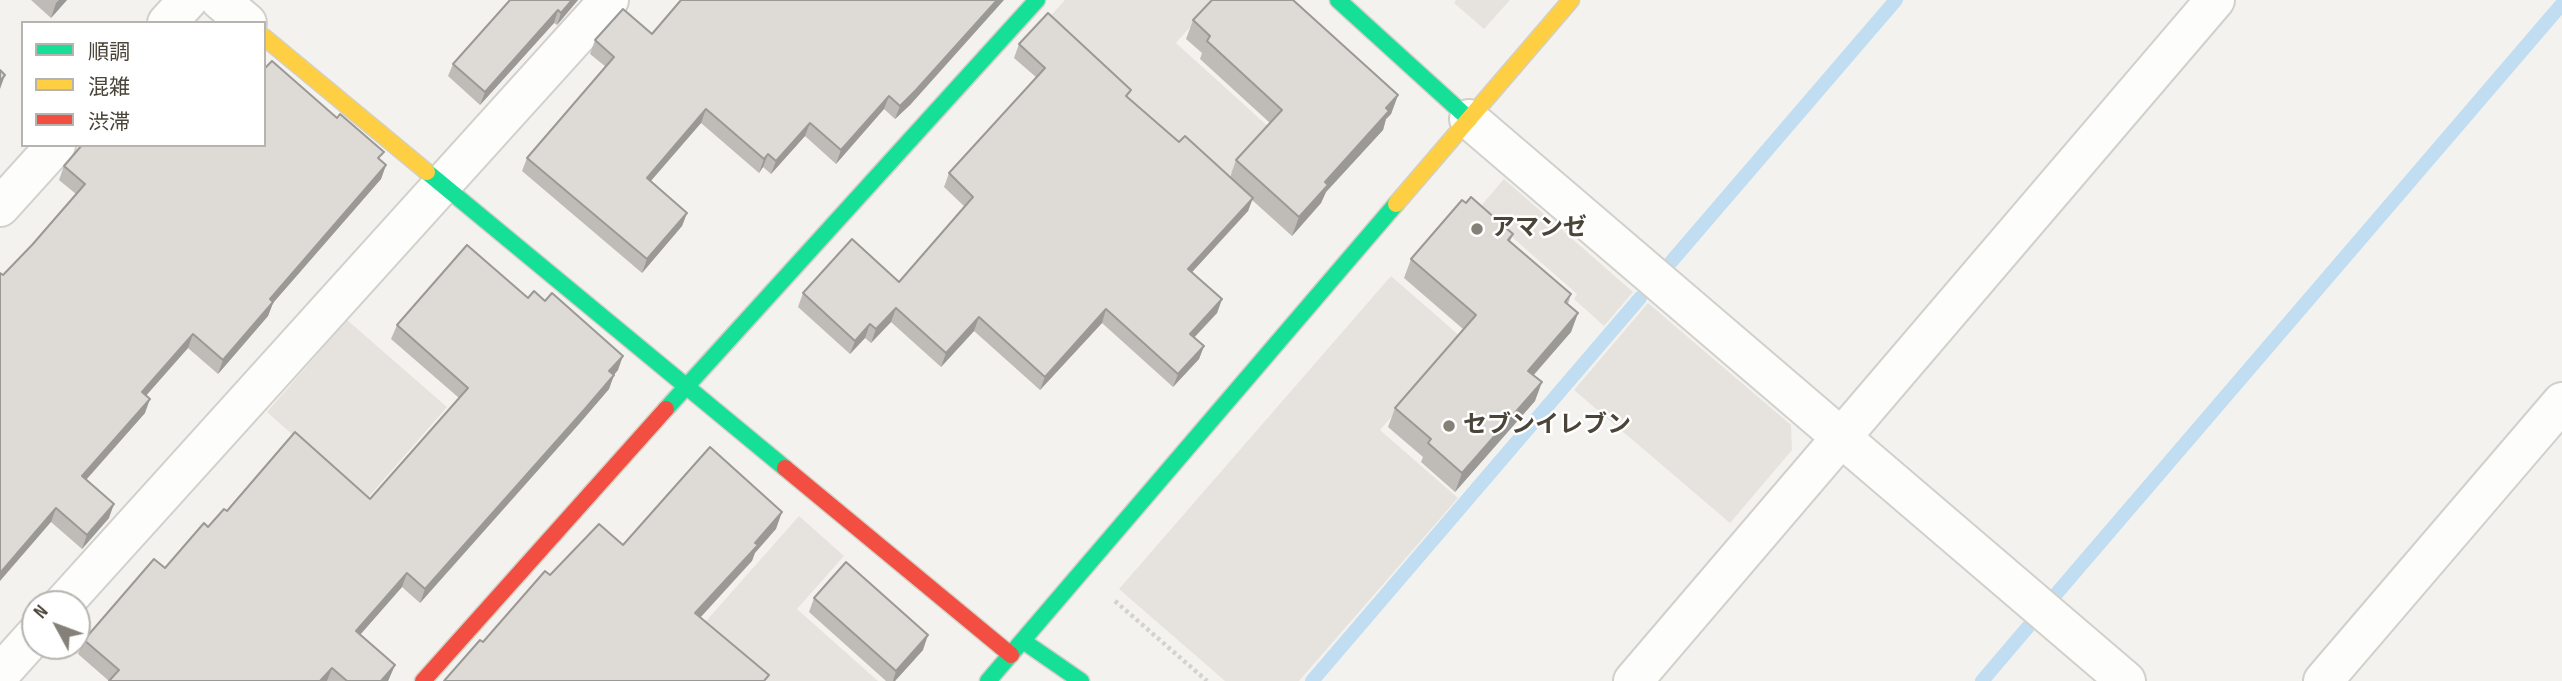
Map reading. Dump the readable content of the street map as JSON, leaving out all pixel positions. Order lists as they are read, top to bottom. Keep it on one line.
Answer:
{"places":["アマンゼ","セブンイレブン"],"legend":["順調","混雑","渋滞"],"north":"top left"}
